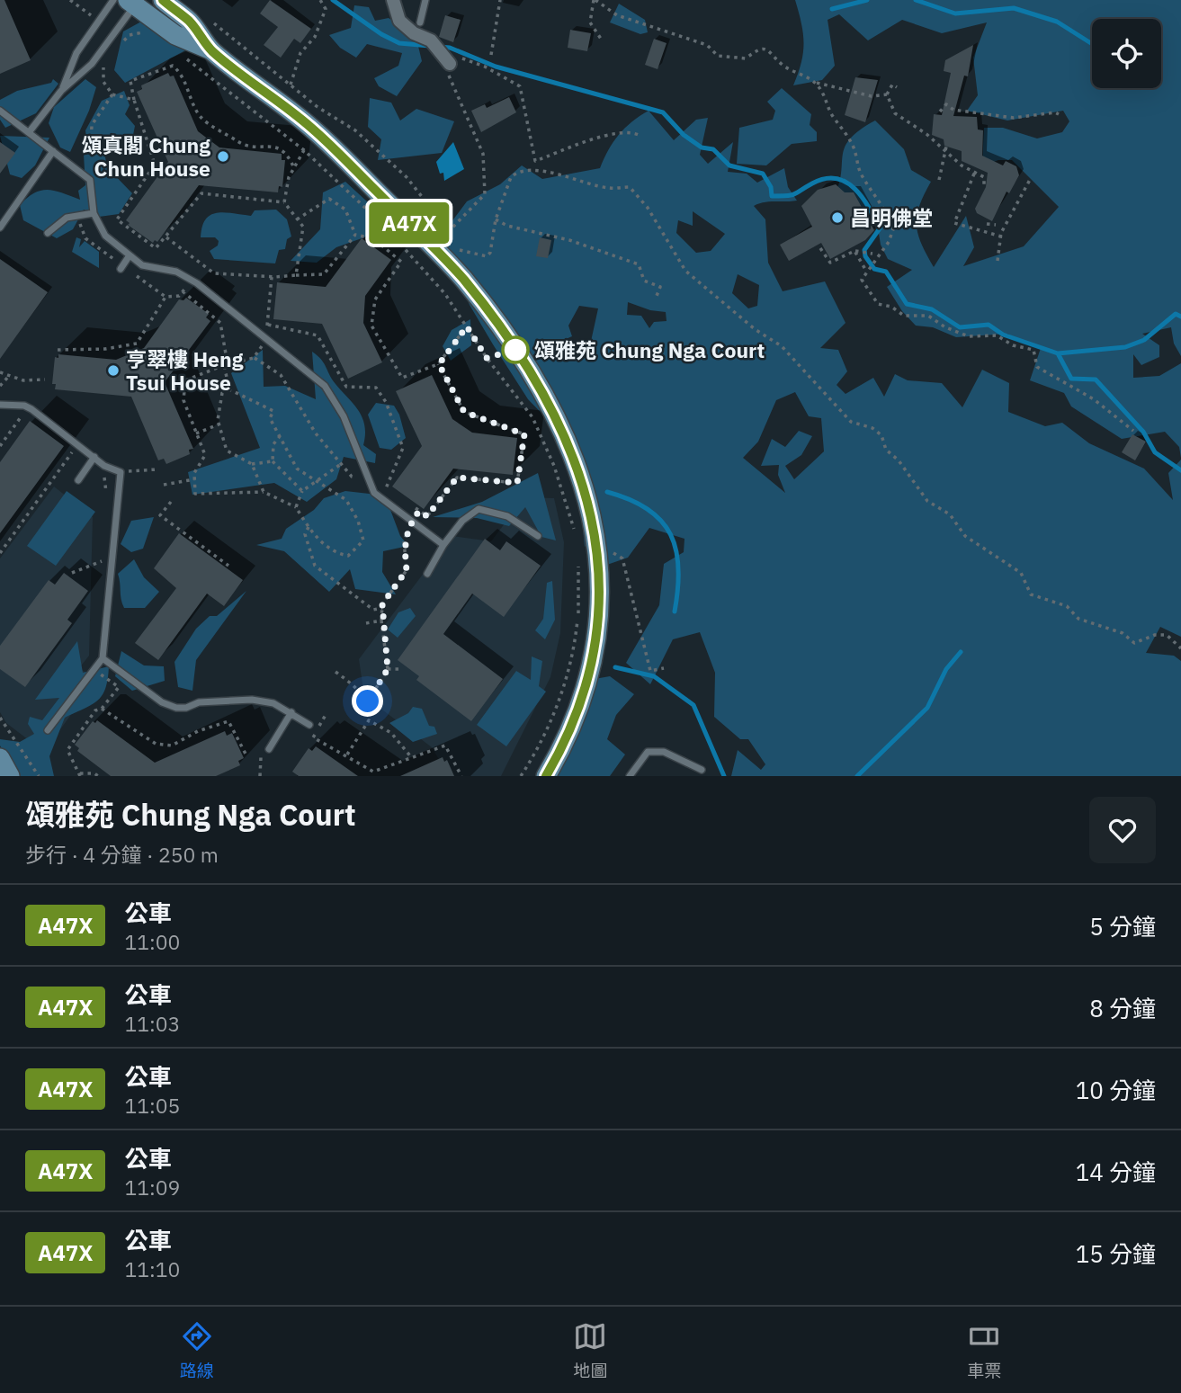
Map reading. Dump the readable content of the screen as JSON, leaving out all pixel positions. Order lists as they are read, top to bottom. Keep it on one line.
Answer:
{"places":["頌真閣 Chung Chun House","昌明佛堂","頌雅苑 Chung Nga Court","亨翠樓 Heng Tsui House"],"lines":["bus line A47X"],"page":{"on_map":"A47X","heading":["頌雅苑 Chung Nga Court","步行 · 4 分鐘 · 250 m"],"list":[{"mark":"A47X","name":"公車","note":"11:00","value":"5 分鐘"},{"mark":"A47X","name":"公車","note":"11:03","value":"8 分鐘"},{"mark":"A47X","name":"公車","note":"11:05","value":"10 分鐘"},{"mark":"A47X","name":"公車","note":"11:09","value":"14 分鐘"},{"mark":"A47X","name":"公車","note":"11:10","value":"15 分鐘"}],"tabs":["路線","地圖","車票"]}}
